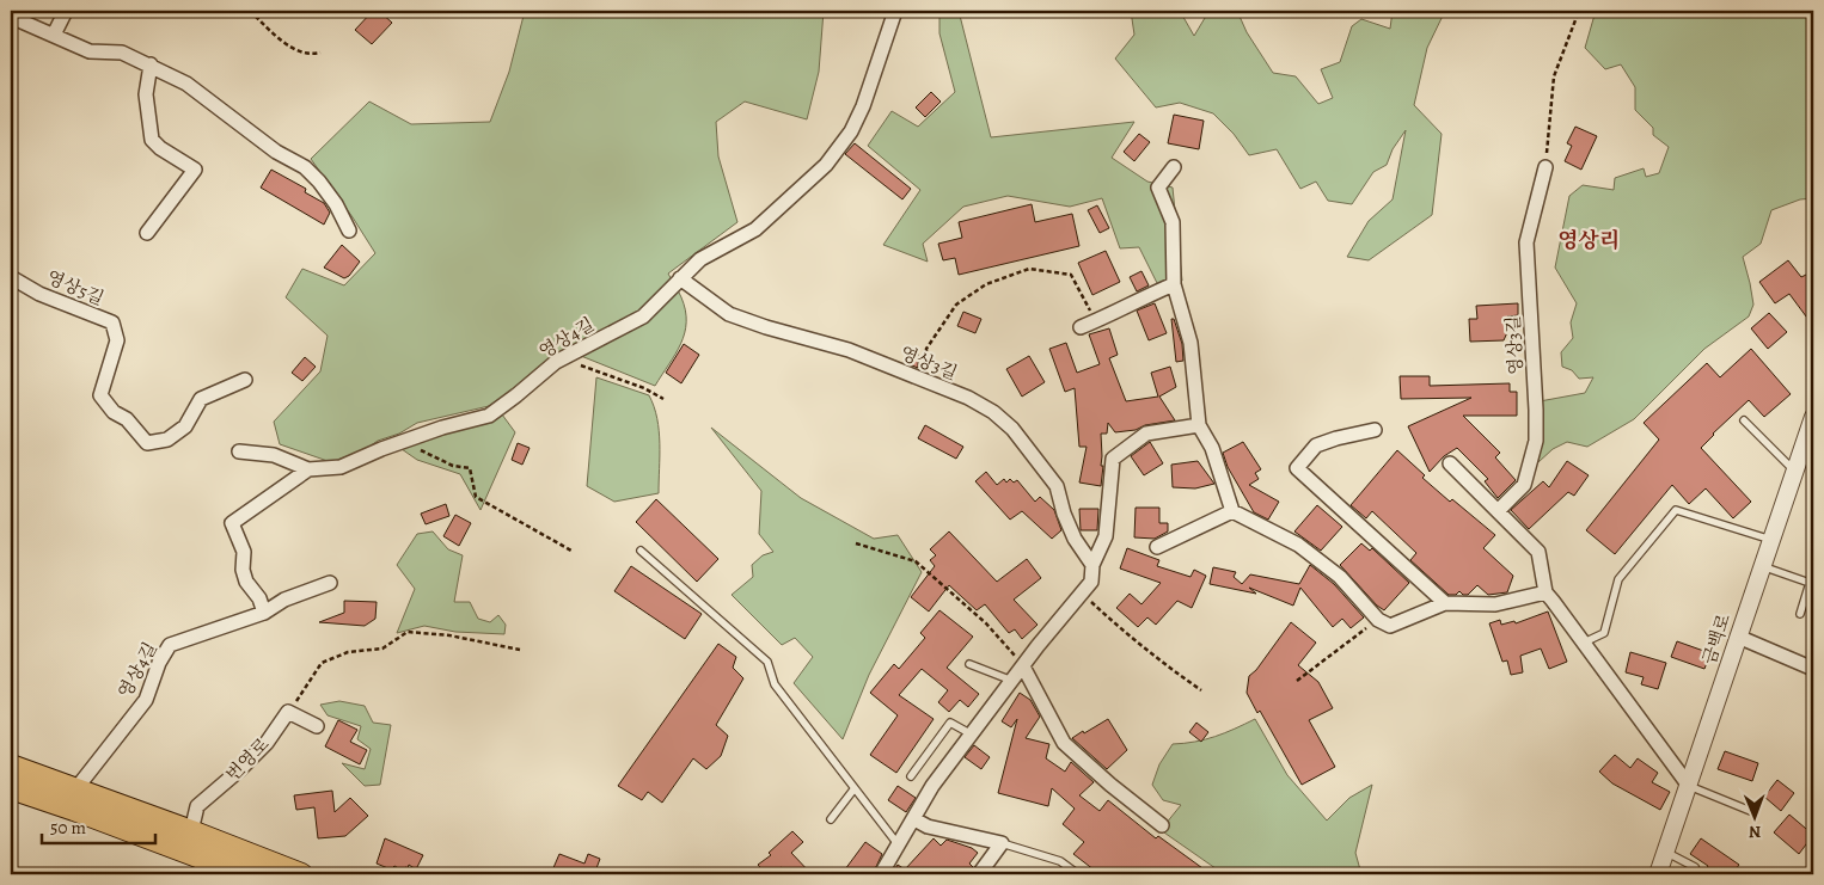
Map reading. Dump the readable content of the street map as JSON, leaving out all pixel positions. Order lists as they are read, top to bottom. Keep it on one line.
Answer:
{"streets":{"street":["영상5길","영상4길","영상3길","금백로","번영로"]},"crossings":[["영상4길","영상3길"]],"districts":["영상리"],"scale_bar":"50 m","north":"bottom"}
